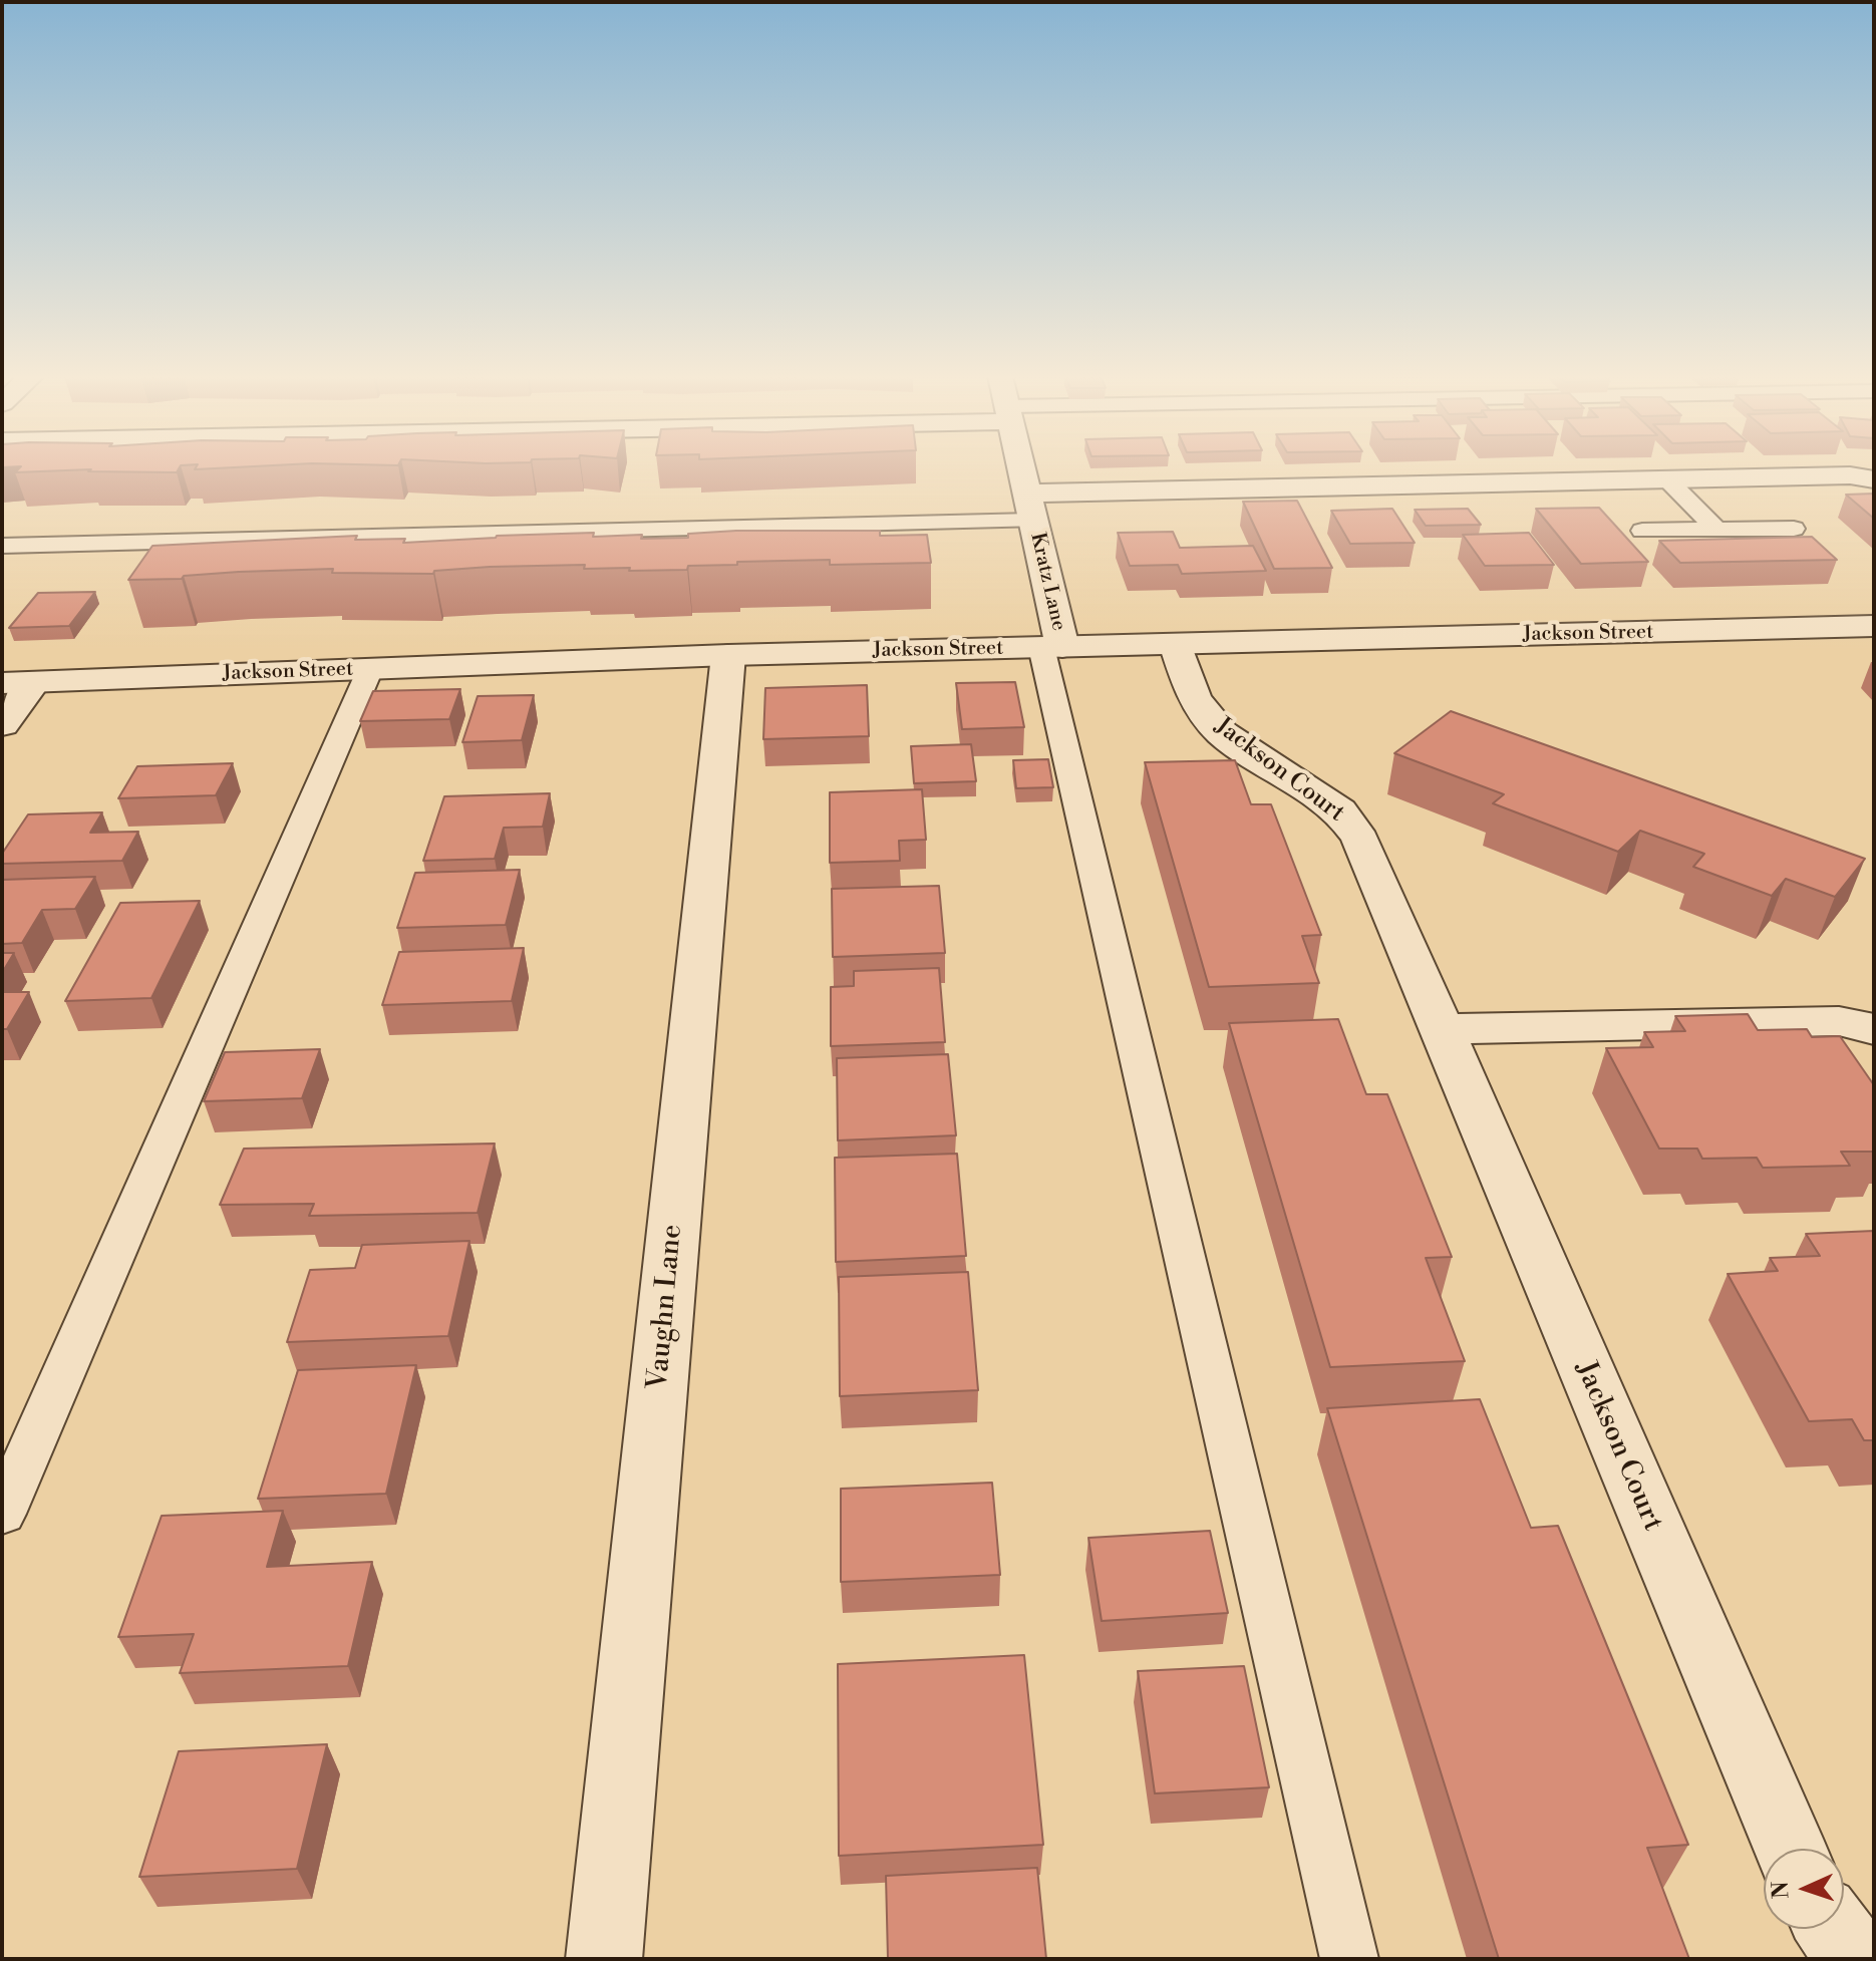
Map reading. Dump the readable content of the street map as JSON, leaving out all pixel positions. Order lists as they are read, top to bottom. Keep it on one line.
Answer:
{"streets":{"street":["Kratz Lane","Jackson Street","Jackson Court","Vaughn Lane"]},"crossings":[["Kratz Lane","Jackson Street"],["Jackson Street","Jackson Court"],["Jackson Street","Vaughn Lane"]],"north":"left"}
